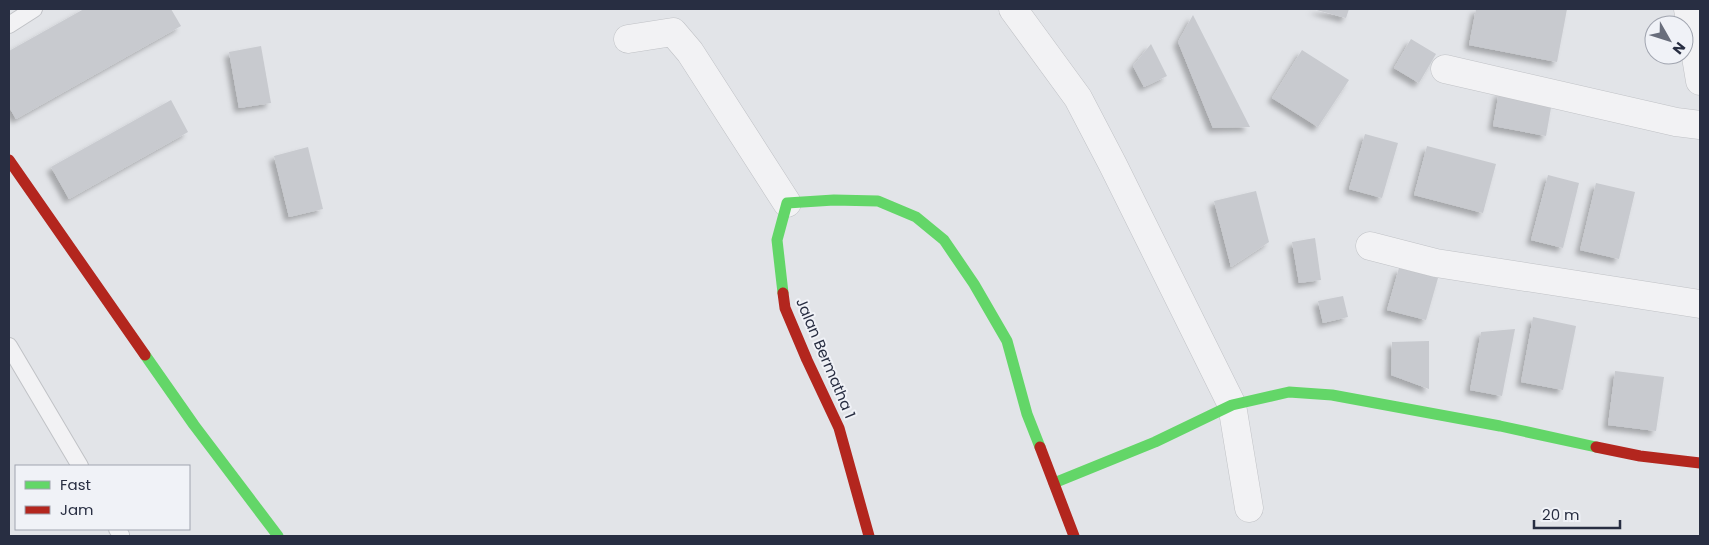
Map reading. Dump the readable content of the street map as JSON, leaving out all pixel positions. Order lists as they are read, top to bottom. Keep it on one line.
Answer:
{"streets":{"street":["Jalan Bermatha 1"]},"legend":["Fast","Jam"],"scale_bar":"20 m","north":"bottom right"}
